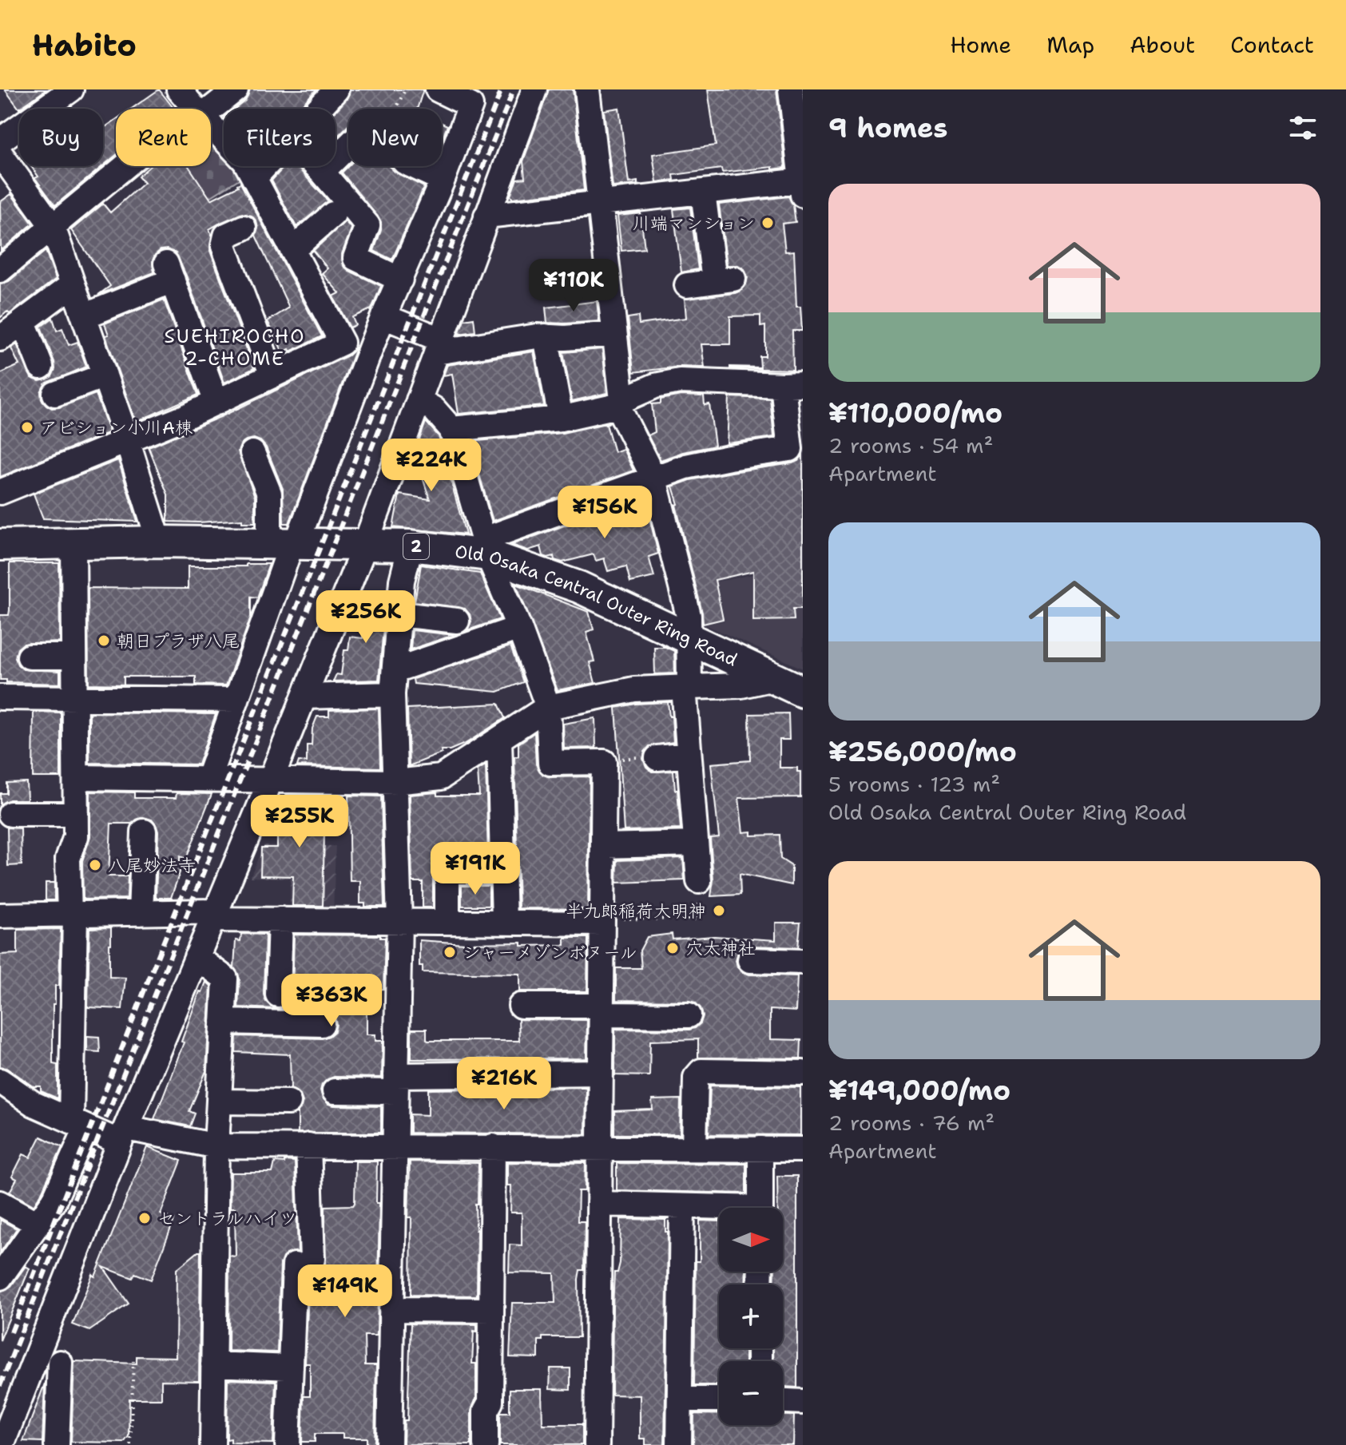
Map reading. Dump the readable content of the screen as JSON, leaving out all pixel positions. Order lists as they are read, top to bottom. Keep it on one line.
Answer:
{"streets":{"main road":["2","Old Osaka Central Outer Ring Road"]},"districts":["SUEHIROCHO 2-CHOME"],"places":["川端マンション","アビション小川A棟","朝日プラザ八尾","八尾妙法寺","半九郎稲荷大明神","穴太神社","シャーメゾンボヌール","セントラルハイツ"],"north":"right","page":{"header":"Habito","nav":["Home","Map","About","Contact"],"heading":"9 homes","chip":["Buy","Rent","Filters","New"],"list":[{"name":"¥110,000/mo","note":"2 rooms · 54 m² · Apartment"},{"name":"¥256,000/mo","note":"5 rooms · 123 m² · Old Osaka Central Outer Ring Road"},{"name":"¥149,000/mo","note":"2 rooms · 76 m² · Apartment"}],"price":["¥110K","¥224K","¥156K","¥256K","¥255K","¥191K","¥363K","¥216K","¥149K"],"map_buttons":["+","−"]}}
